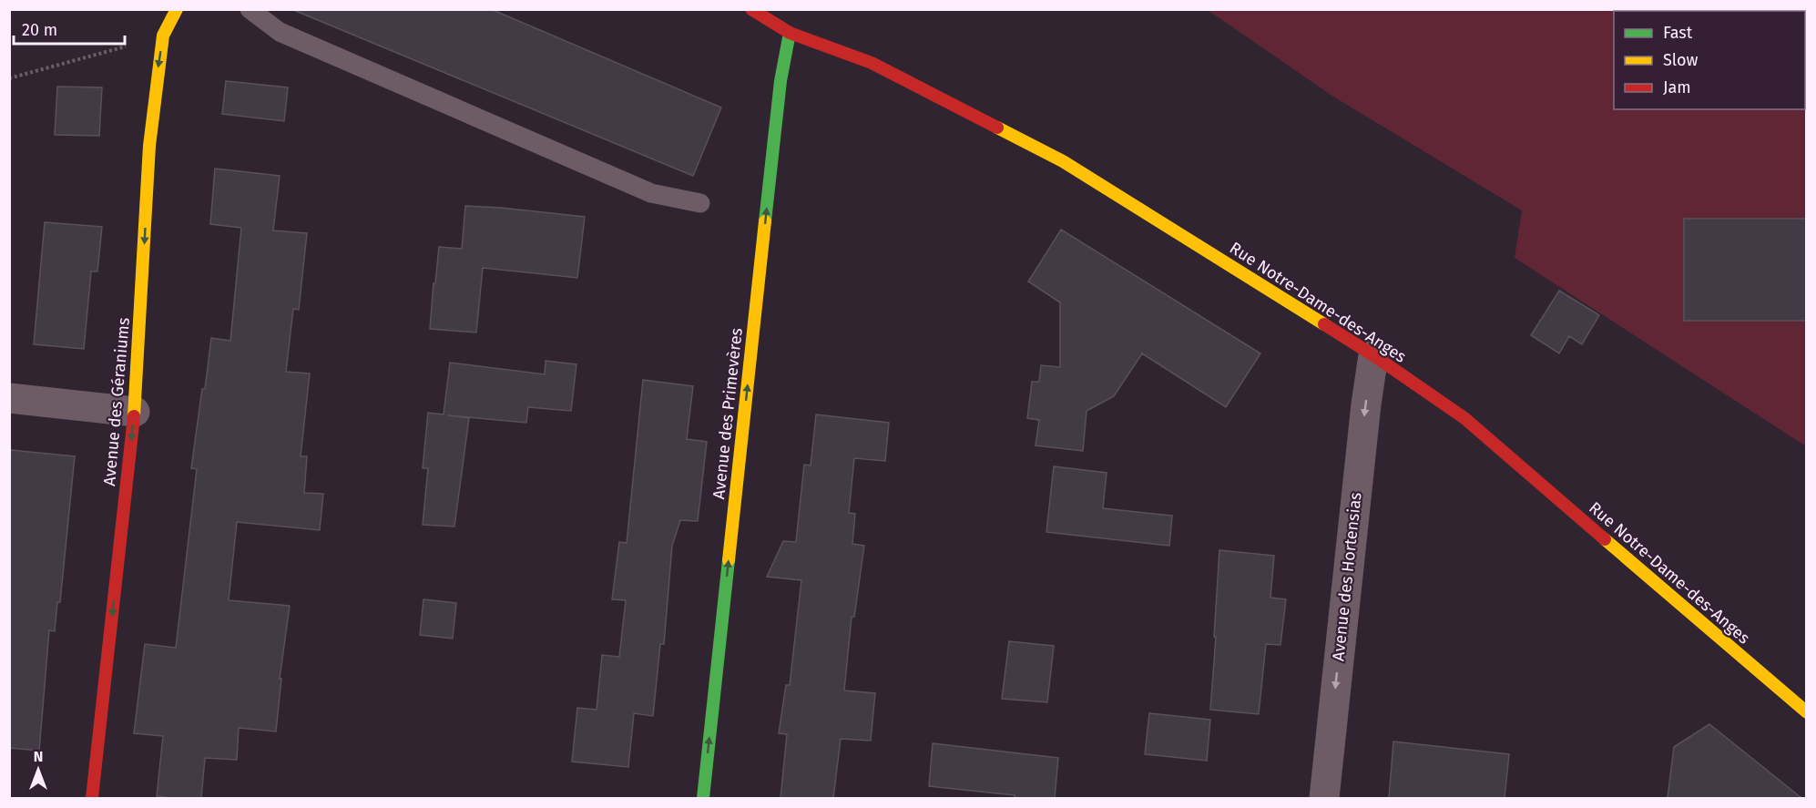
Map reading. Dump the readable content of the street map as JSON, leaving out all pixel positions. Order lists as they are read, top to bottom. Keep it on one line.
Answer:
{"streets":{"street":["Rue Notre-Dame-des-Anges","Avenue des Géraniums","Avenue des Primevères","Avenue des Hortensias"]},"crossings":[["Rue Notre-Dame-des-Anges","Avenue des Primevères"],["Rue Notre-Dame-des-Anges","Avenue des Hortensias"]],"one_way":["Avenue des Géraniums","Avenue des Primevères","Avenue des Hortensias"],"legend":["Fast","Slow","Jam"],"scale_bar":"20 m","north":"top"}
